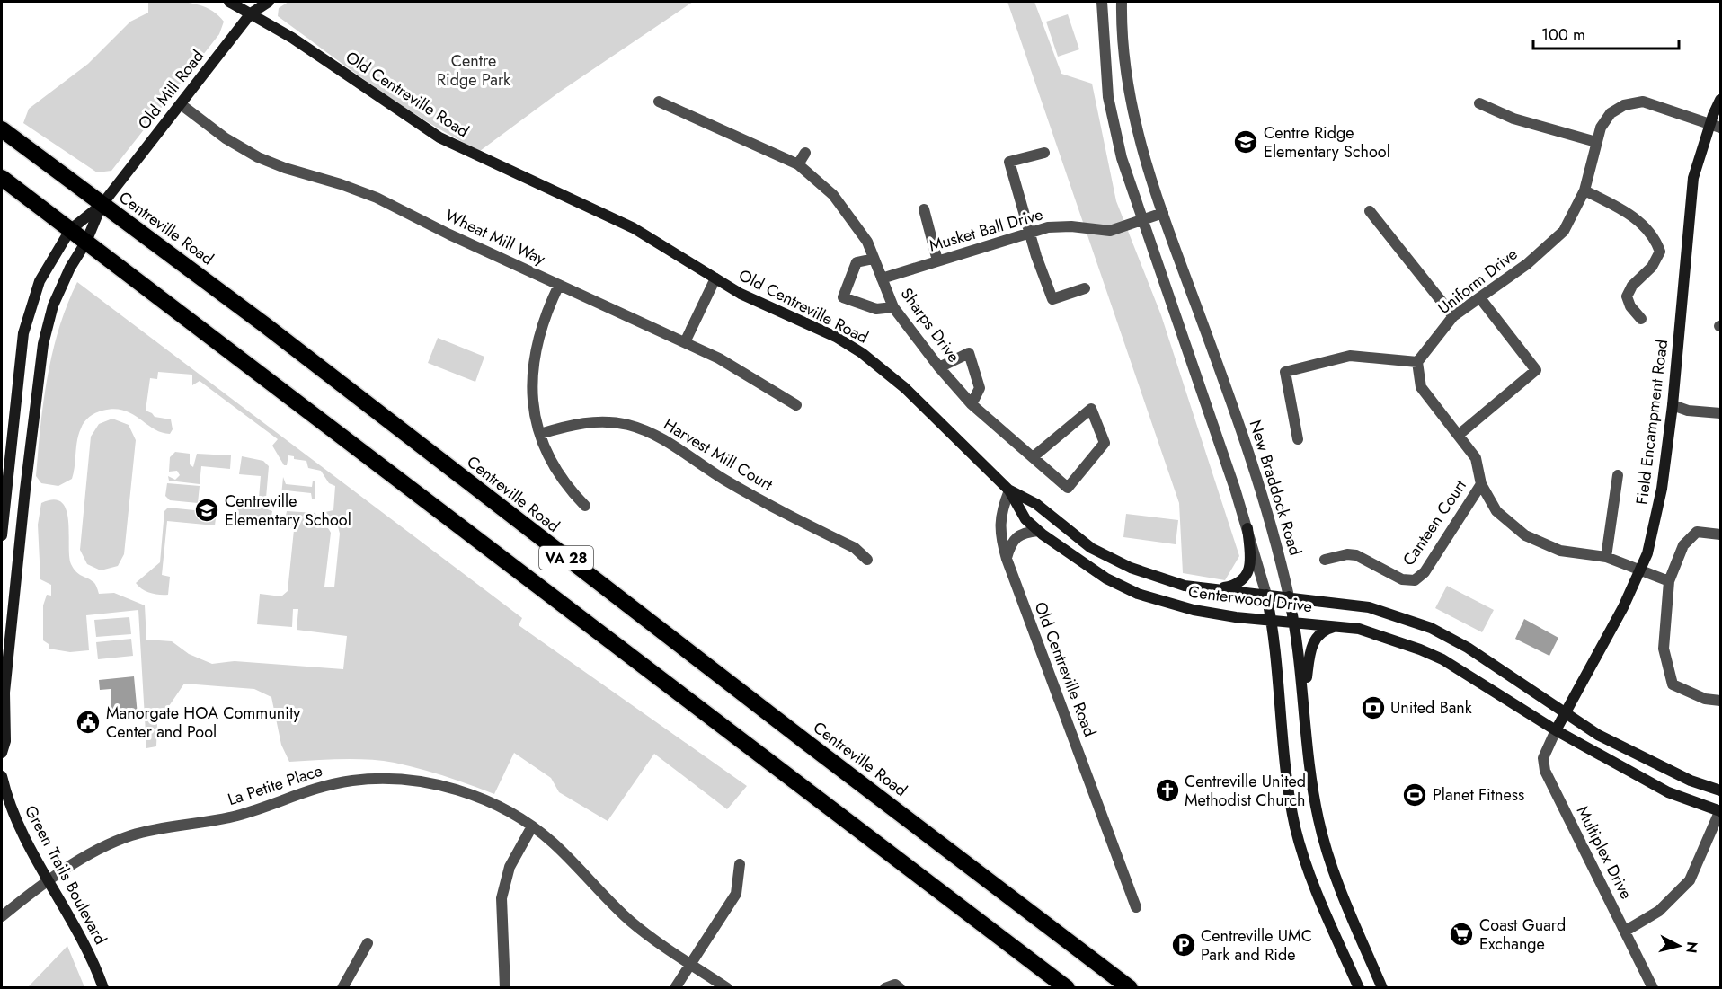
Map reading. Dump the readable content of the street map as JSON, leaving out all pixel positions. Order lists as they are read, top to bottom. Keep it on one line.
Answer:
{"streets":{"highway":["Centreville Road","VA 28"],"street":["Old Mill Road","Old Centreville Road","Musket Ball Drive","Wheat Mill Way","Uniform Drive","Sharps Drive","Field Encampment Road","Harvest Mill Court","New Braddock Road","Canteen Court","Centerwood Drive","La Petite Place","Multiplex Drive","Green Trails Boulevard"]},"crossings":[["Old Mill Road","Old Centreville Road"],["Old Mill Road","Centreville Road"],["Old Mill Road","Wheat Mill Way"],["Old Centreville Road","Centerwood Drive"],["Musket Ball Drive","Sharps Drive"],["Musket Ball Drive","New Braddock Road"],["Uniform Drive","Field Encampment Road"],["Field Encampment Road","Centerwood Drive"],["Field Encampment Road","Multiplex Drive"],["New Braddock Road","Centerwood Drive"],["Centerwood Drive","Multiplex Drive"],["La Petite Place","Green Trails Boulevard"]],"parks":["Centre Ridge Park"],"places":{"school or university":["Centre Ridge Elementary School","Centreville Elementary School"],"bank":["United Bank"],"public building":["Manorgate HOA Community Center and Pool"],"church":["Centreville United Methodist Church"],"sports":["Planet Fitness"],"supermarket":["Coast Guard Exchange"],"parking":["Centreville UMC Park and Ride"]},"scale_bar":"100 m","north":"right"}
